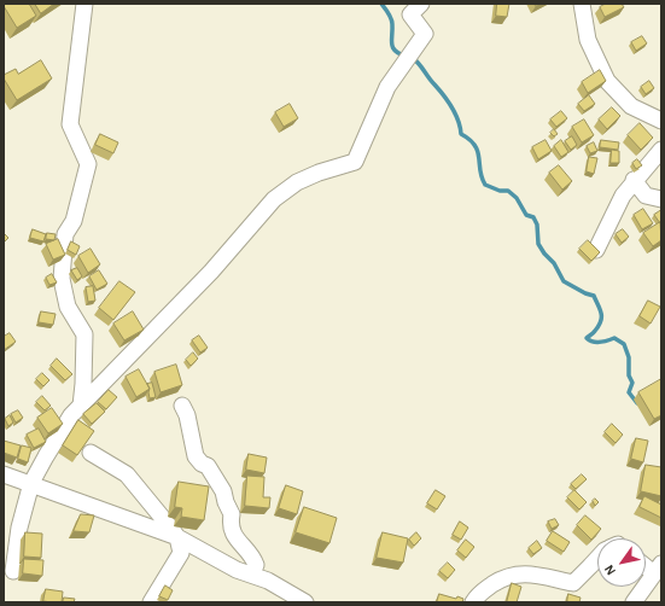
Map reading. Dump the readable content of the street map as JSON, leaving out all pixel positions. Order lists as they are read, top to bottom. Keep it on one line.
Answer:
{"north":"bottom left"}
